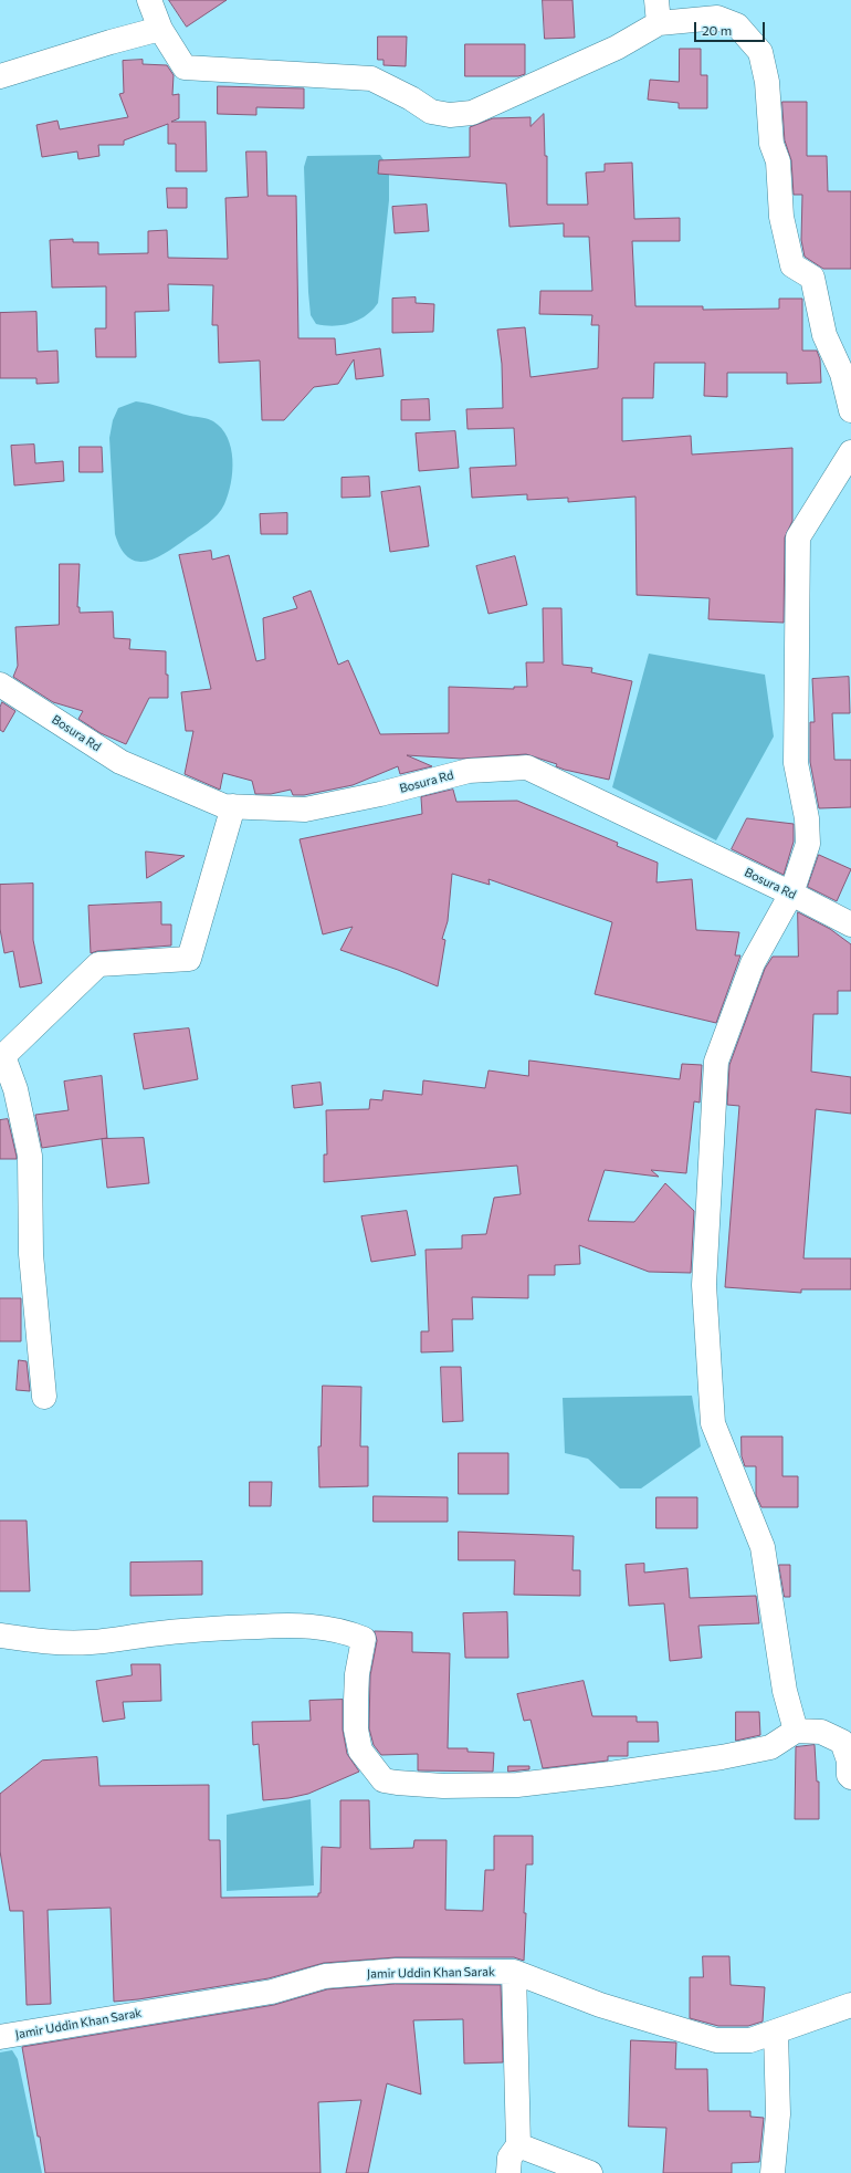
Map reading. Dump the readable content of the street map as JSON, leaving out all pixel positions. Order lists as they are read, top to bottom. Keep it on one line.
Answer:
{"streets":{"street":["Bosura Rd","Jamir Uddin Khan Sarak"]},"scale_bar":"20 m"}
